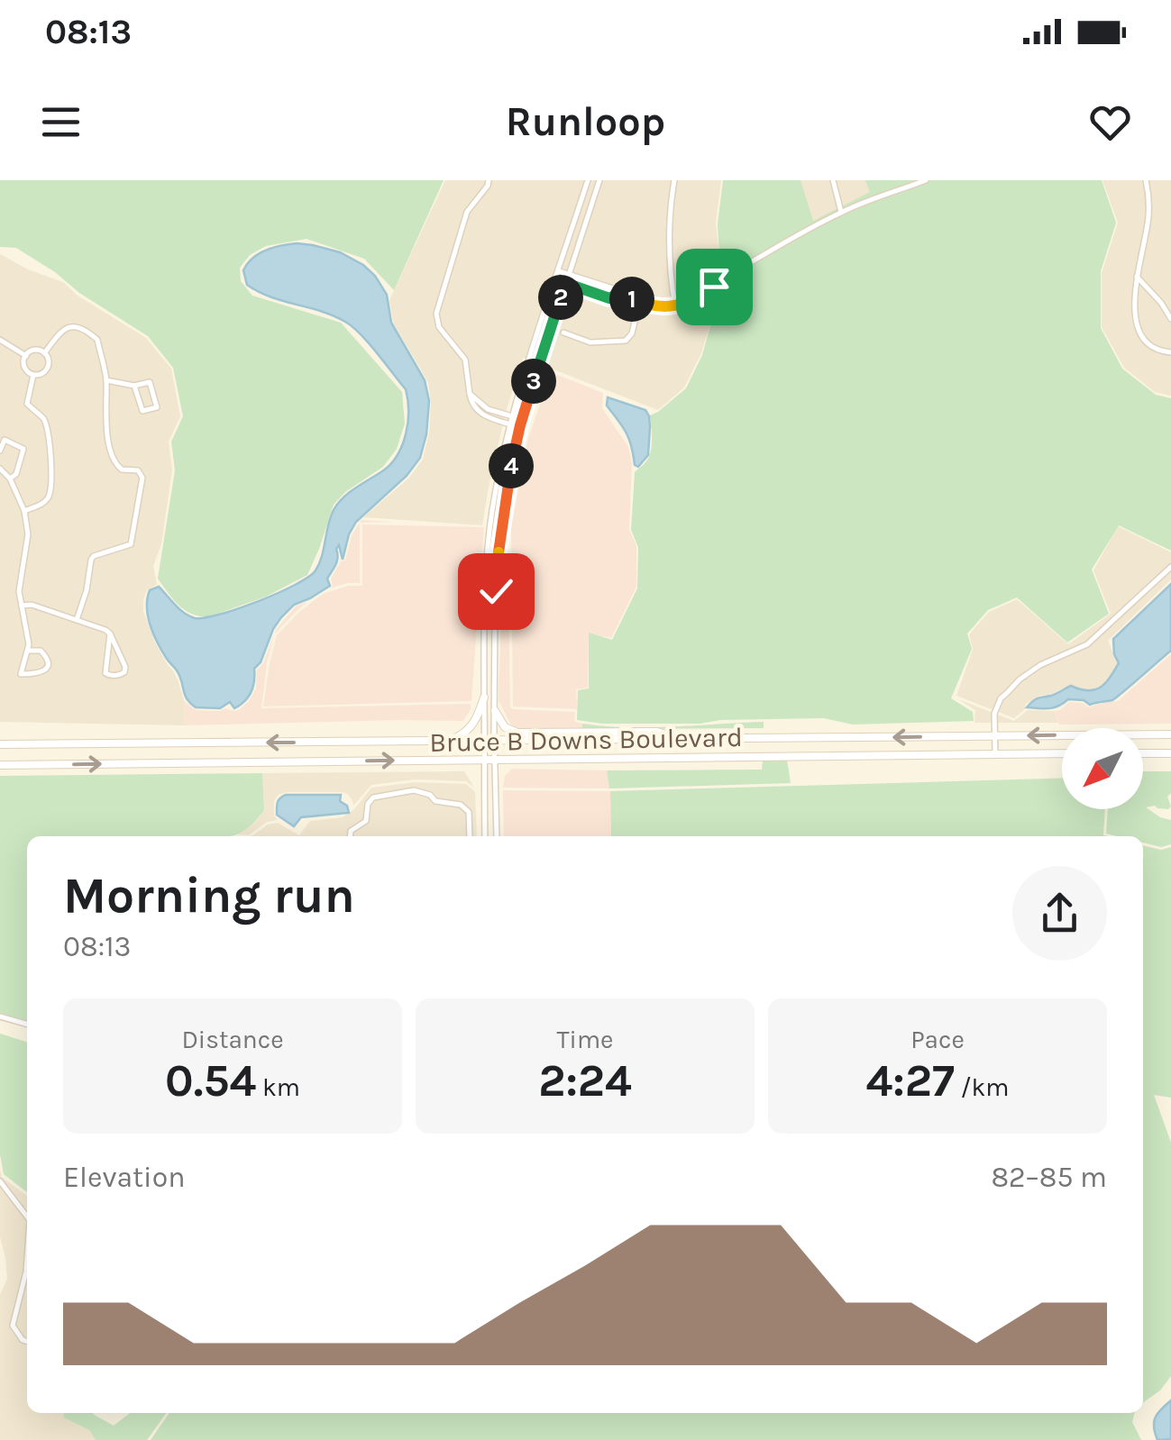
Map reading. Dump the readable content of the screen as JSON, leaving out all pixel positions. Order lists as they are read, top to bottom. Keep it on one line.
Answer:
{"streets":{"main road":["Bruce B Downs Boulevard"]},"north":"bottom left","page":{"status":"08:13","header":"Runloop","pins":["2","1","3","4"],"heading":["Morning run","08:13"],"stats":[["Distance","0.54 km"],["Time","2:24"],["Pace","4:27 /km"]],"chart":["Elevation","82–85 m"]}}
